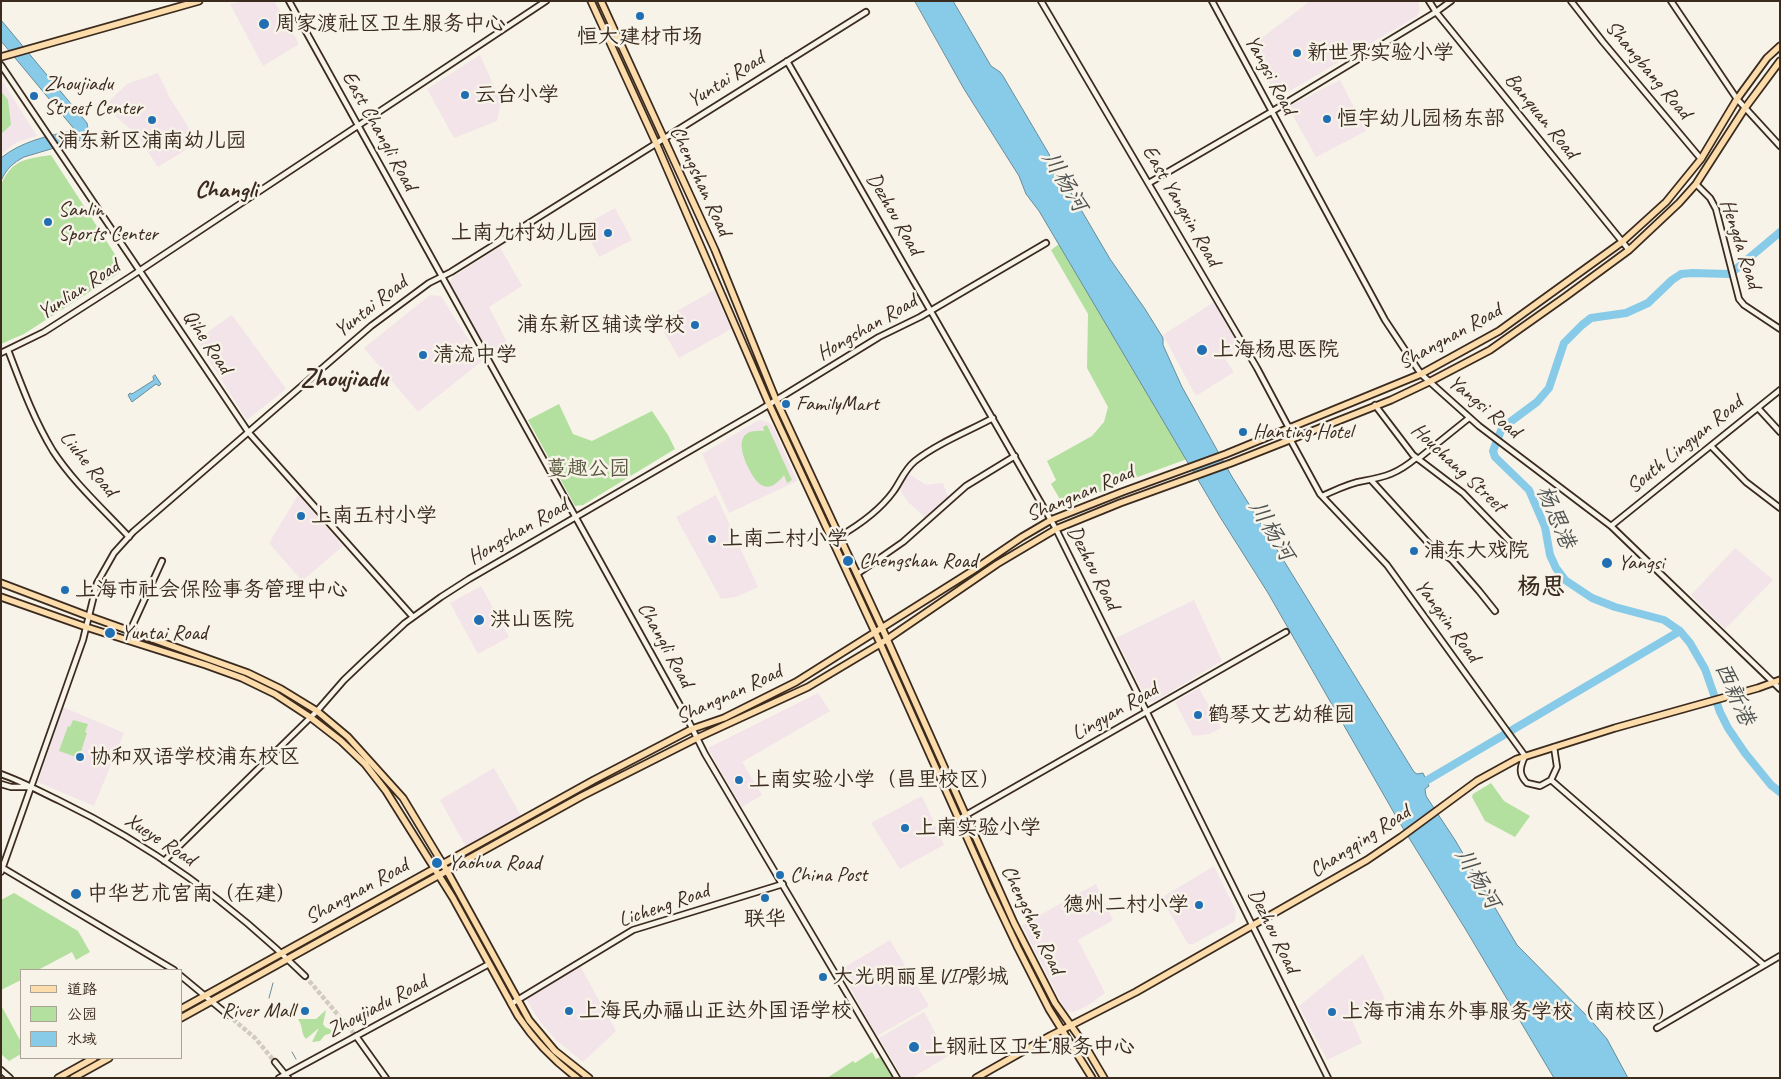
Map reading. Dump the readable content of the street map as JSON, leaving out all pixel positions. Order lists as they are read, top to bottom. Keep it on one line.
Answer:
{"streets":{"main road":["Chengshan Road","Shangnan Road","Changqing Road"],"street":["Shangbang Road","Yangsi Road","Yuntai Road","Banquan Road","East Changli Road","East Yangxin Road","Dezhou Road","Hengda Road","Yunlian Road","Hongshan Road","Qihe Road","South Lingyan Road","Liuhe Road","Houchang Street","Yangxin Road","Changli Road","Lingyan Road","Xueye Road","Licheng Road","Zhoujiadu Road"]},"crossings":[["Shangbang Road","Shangnan Road"],["Yangsi Road","Shangnan Road"],["Yangsi Road","South Lingyan Road"],["Yangsi Road","Changqing Road"],["Yuntai Road","East Changli Road"],["Yuntai Road","Chengshan Road"],["Yuntai Road","Dezhou Road"],["Yuntai Road","Qihe Road"],["Yuntai Road","Liuhe Road"],["Yuntai Road","Changli Road"],["Yuntai Road","Xueye Road"],["Banquan Road","Shangnan Road"],["East Changli Road","Yunlian Road"],["East Changli Road","Changli Road"],["Chengshan Road","Hongshan Road"],["Chengshan Road","Shangnan Road"],["Chengshan Road","Lingyan Road"],["Chengshan Road","Changqing Road"],["East Yangxin Road","Shangnan Road"],["Dezhou Road","Hongshan Road"],["Dezhou Road","Shangnan Road"],["Dezhou Road","Lingyan Road"],["Dezhou Road","Changqing Road"],["Hengda Road","Shangnan Road"],["Yunlian Road","Qihe Road"],["Yunlian Road","Liuhe Road"],["Hongshan Road","Qihe Road"],["Hongshan Road","Changli Road"],["Hongshan Road","Xueye Road"],["Shangnan Road","Houchang Street"],["Shangnan Road","Yangxin Road"],["Shangnan Road","Changli Road"],["Shangnan Road","Xueye Road"],["Yangxin Road","Changqing Road"],["Changli Road","Licheng Road"]],"districts":["Changli","Zhoujiadu","杨思"],"water":["川杨河","杨思港","西新港"],"parks":["蔓趣公园"],"places":["恒大建材市场","周家渡社区卫生服务中心","新世界实验小学","云台小学","Zhoujiadu Street Center","恒宇幼儿园杨东部","浦东新区浦南幼儿园","Sanlin Sports Center","上南九村幼儿园","浦东新区辅读学校","上海杨思医院","清流中学","FamilyMart","Hanting Hotel","上南五村小学","上南二村小学","浦东大戏院","Chengshan Road","Yangsi","上海市社会保险事务管理中心","洪山医院","Yuntai Road","鹤琴文艺幼稚园","协和双语学校浦东校区","上南实验小学（昌里校区）","上南实验小学","Yaohua Road","China Post","中华艺术宫南（在建）","联华","德州二村小学","大光明丽星VIP影城","River Mall","上海民办福山正达外国语学校","上海市浦东外事服务学校（南校区）","上钢社区卫生服务中心"],"legend":["道路","公园","水域"]}
